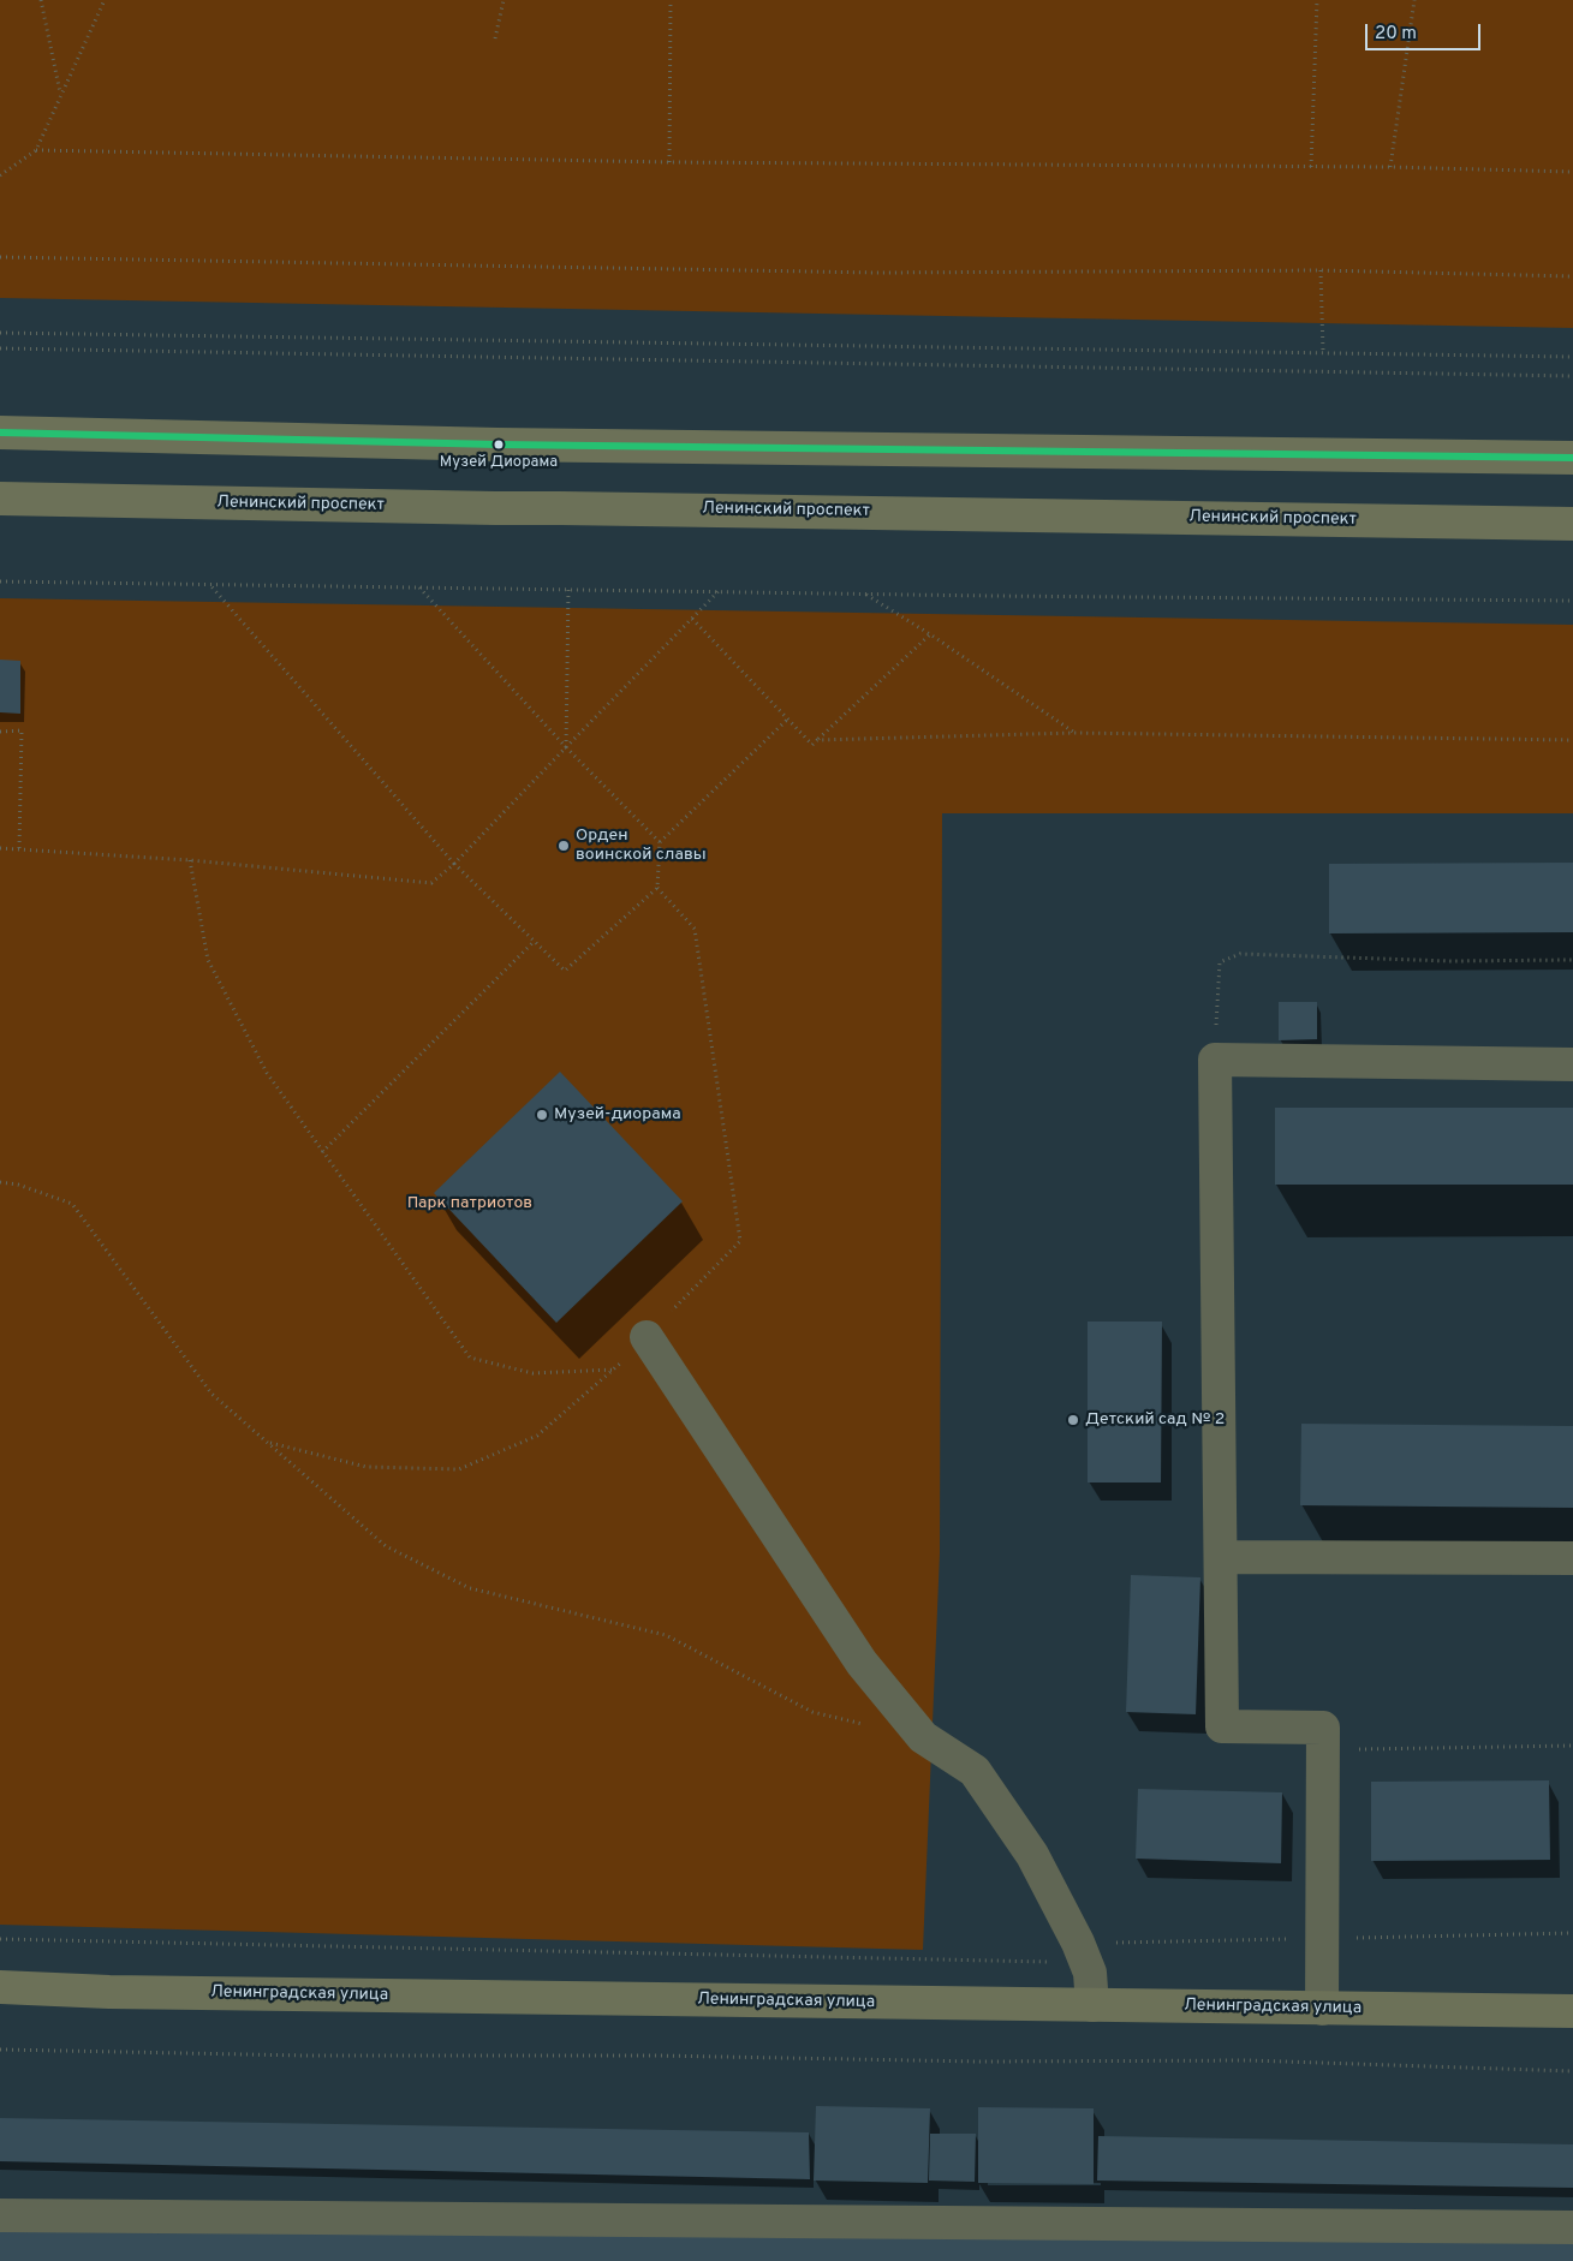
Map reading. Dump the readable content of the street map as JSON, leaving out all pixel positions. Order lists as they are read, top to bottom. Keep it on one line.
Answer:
{"streets":{"main road":["Ленинский проспект","Ленинградская улица"]},"parks":["Парк патриотов"],"places":["Музей Диорама","Орден воинской славы","Музей-диорама","Детский сад № 2"],"scale_bar":"20 m"}
